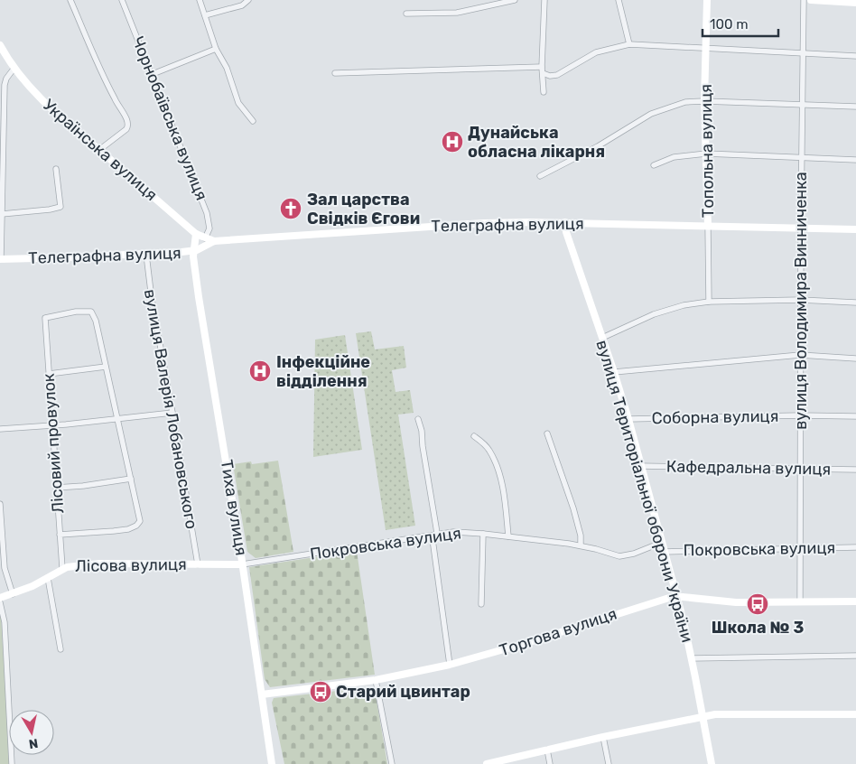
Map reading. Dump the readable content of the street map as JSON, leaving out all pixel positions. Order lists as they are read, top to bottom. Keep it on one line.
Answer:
{"streets":{"main road":["Українська вулиця","Топольна вулиця","Телеграфна вулиця","вулиця Територіальної оборони України","Тиха вулиця","Лісова вулиця","Торгова вулиця"],"street":["Чорнобаївська вулиця","вулиця Володимира Винниченка","вулиця Валерія Лобановського","Соборна вулиця","Лісовий провулок","Кафедральна вулиця","Покровська вулиця"]},"crossings":[["Чорнобаївська вулиця","Українська вулиця"],["Українська вулиця","Телеграфна вулиця"],["Українська вулиця","Тиха вулиця"],["Топольна вулиця","Телеграфна вулиця"],["Телеграфна вулиця","вулиця Володимира Винниченка"],["Телеграфна вулиця","вулиця Валерія Лобановського"],["Телеграфна вулиця","вулиця Територіальної оборони України"],["Телеграфна вулиця","Тиха вулиця"],["вулиця Володимира Винниченка","Соборна вулиця"],["вулиця Володимира Винниченка","Кафедральна вулиця"],["вулиця Володимира Винниченка","Покровська вулиця"],["вулиця Володимира Винниченка","Торгова вулиця"],["вулиця Валерія Лобановського","Лісова вулиця"],["Соборна вулиця","вулиця Територіальної оборони України"],["Лісовий провулок","Лісова вулиця"],["Кафедральна вулиця","вулиця Територіальної оборони України"],["вулиця Територіальної оборони України","Покровська вулиця"],["вулиця Територіальної оборони України","Торгова вулиця"],["Тиха вулиця","Покровська вулиця"],["Тиха вулиця","Лісова вулиця"],["Тиха вулиця","Торгова вулиця"],["Покровська вулиця","Лісова вулиця"]],"places":{"hospital":["Дунайська обласна лікарня","Інфекційне відділення"],"church":["Зал царства Свідків Єгови"],"bus stop":["Школа № 3","Старий цвинтар"]},"scale_bar":"100 m","north":"bottom"}
